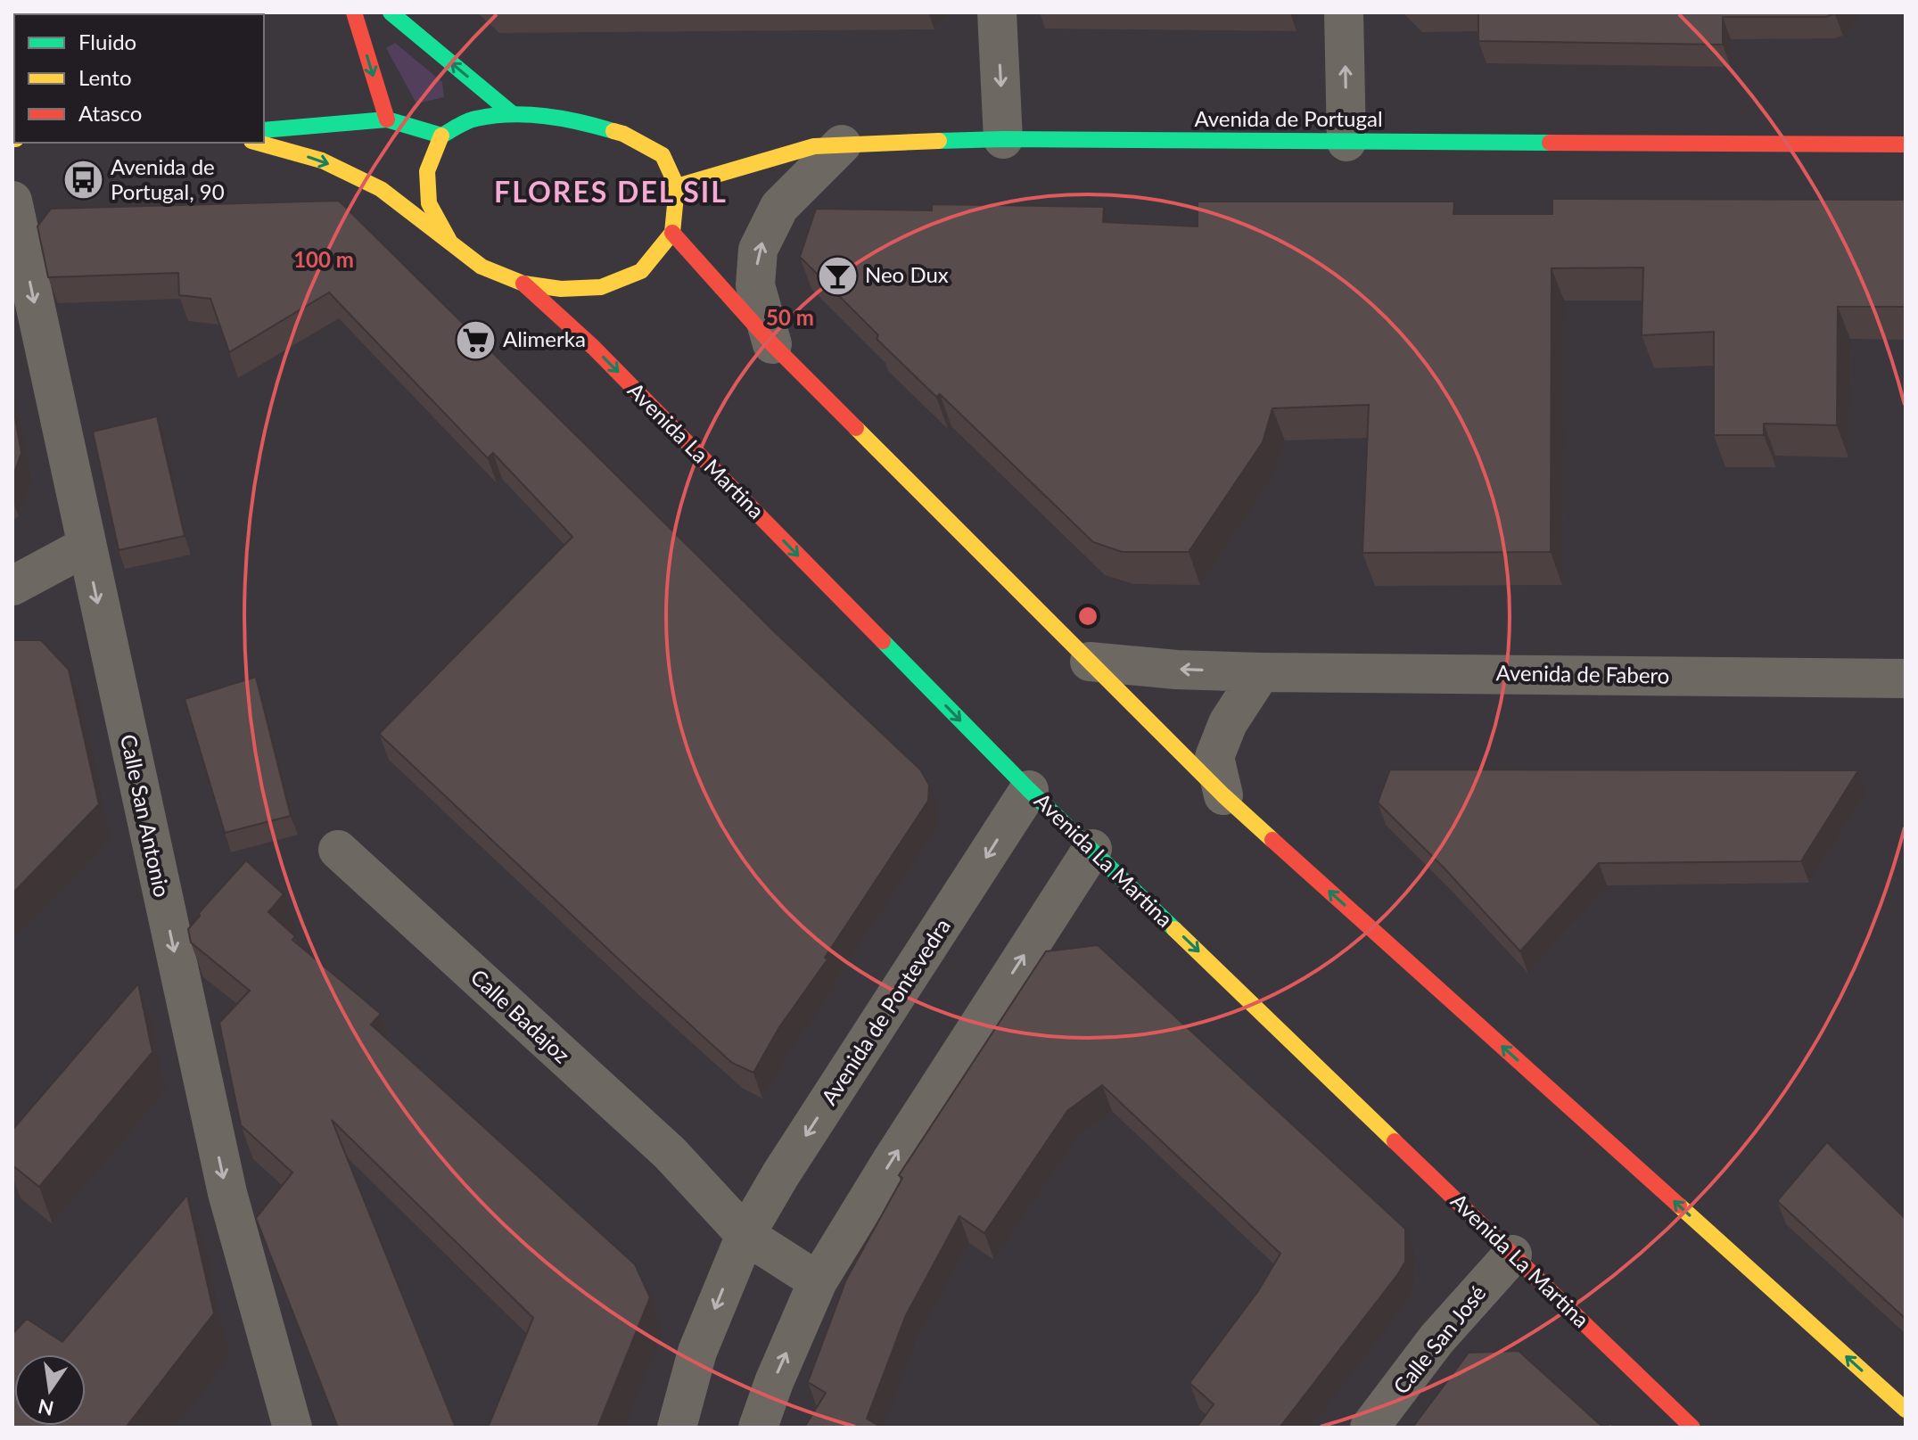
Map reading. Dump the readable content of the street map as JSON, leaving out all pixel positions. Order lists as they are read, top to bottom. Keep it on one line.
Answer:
{"streets":{"street":["Avenida de Portugal","Avenida La Martina","Avenida de Fabero","Calle San Antonio","Avenida de Pontevedra","Calle Badajoz","Calle San José"]},"crossings":[["Avenida de Portugal","Avenida La Martina"],["Avenida La Martina","Avenida de Pontevedra"],["Avenida La Martina","Calle San José"],["Avenida de Pontevedra","Calle Badajoz"]],"one_way":["Calle San Antonio"],"districts":["FLORES DEL SIL"],"places":{"bus stop":["Avenida de Portugal, 90"],"bar":["Neo Dux"],"supermarket":["Alimerka"]},"legend":["Fluido","Lento","Atasco"],"north":"bottom","rings":["100 m","50 m"]}
